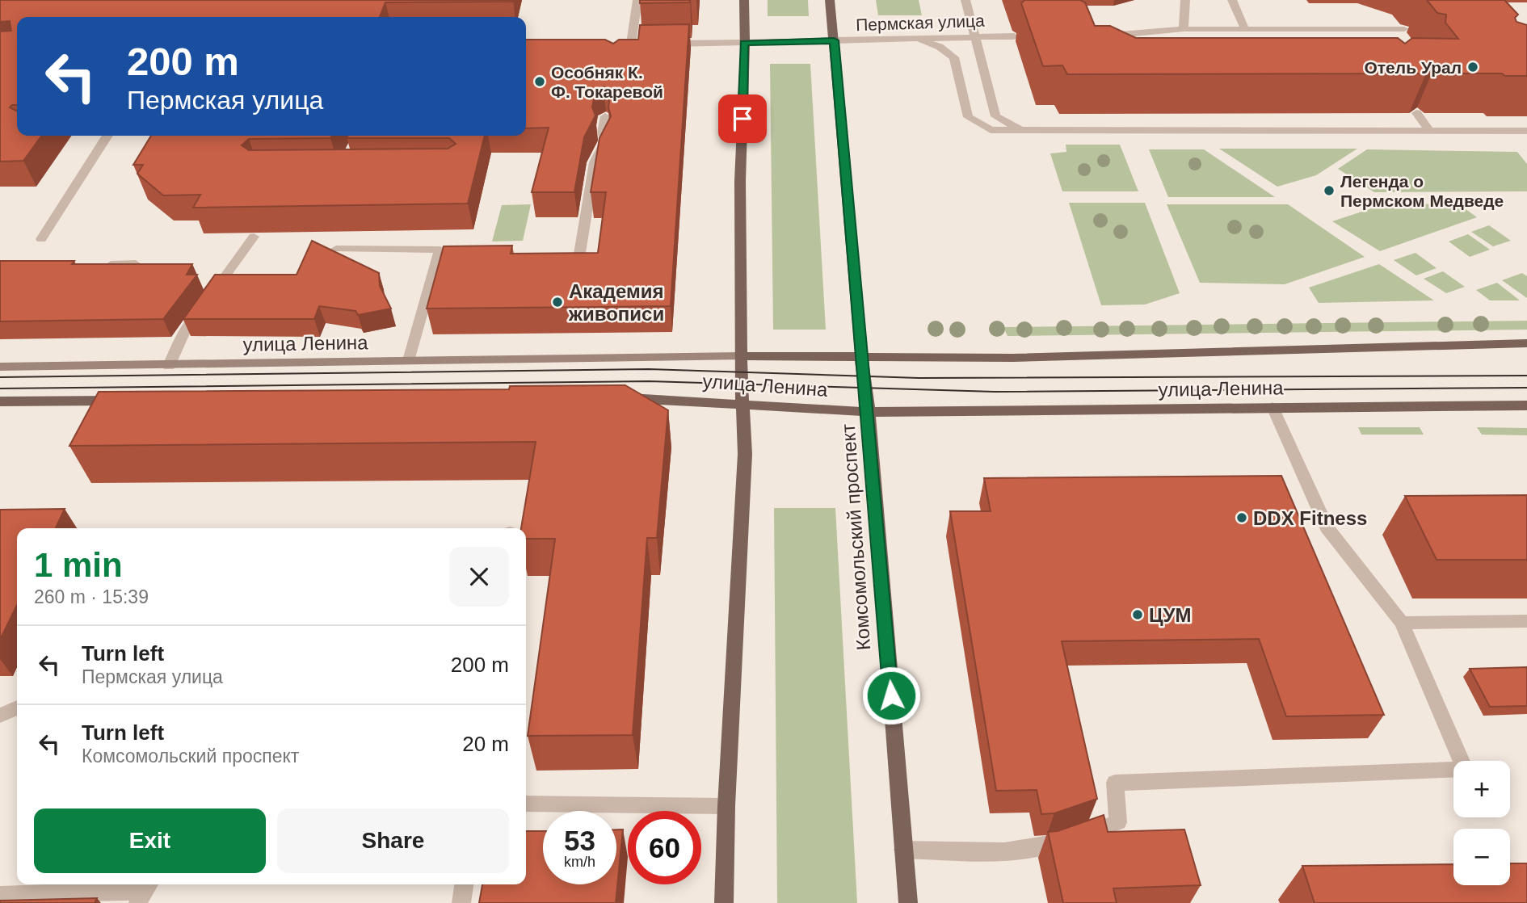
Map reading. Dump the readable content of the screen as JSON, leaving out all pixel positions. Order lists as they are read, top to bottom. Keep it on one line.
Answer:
{"streets":{"main road":["Пермская улица","улица Ленина","Комсомольский проспект"]},"crossings":[["Пермская улица","Комсомольский проспект"],["улица Ленина","Комсомольский проспект"]],"places":["Отель Урал","Особняк К. Ф. Токаревой","Легенда о Пермском Медведе","Академия живописи","DDX Fitness","ЦУМ"],"page":{"turn":["200 m","Пермская улица"],"heading":["1 min","260 m · 15:39"],"list":[{"name":"Turn left","note":"Пермская улица","value":"200 m"},{"name":"Turn left","note":"Комсомольский проспект","value":"20 m"}],"map_buttons":["+","−"],"buttons":["Exit","Share"],"speed":"53 km/h","limit":"60"}}
